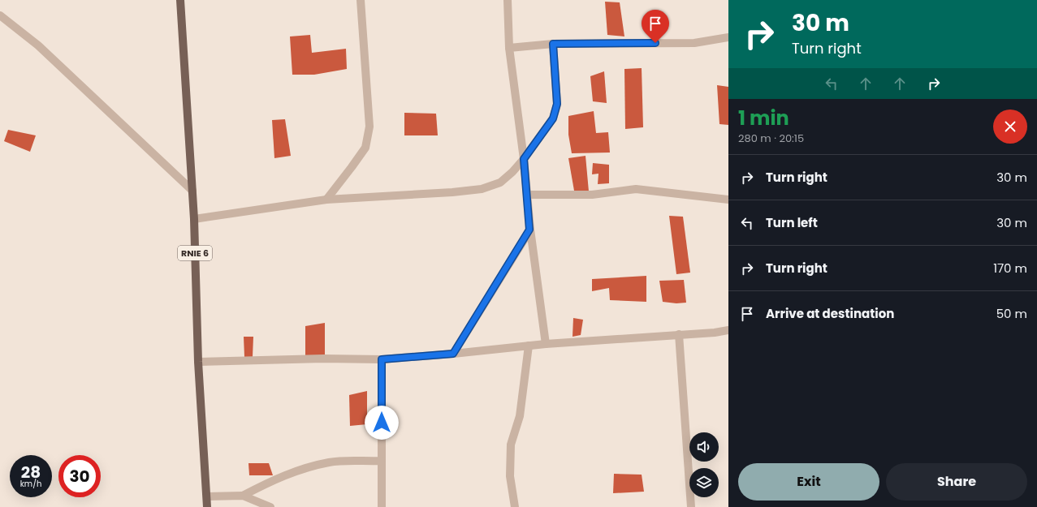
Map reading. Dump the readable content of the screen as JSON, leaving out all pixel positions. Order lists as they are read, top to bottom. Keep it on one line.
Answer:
{"streets":{"main road":["RNIE 6"]},"page":{"turn":["30 m","Turn right"],"heading":["1 min","280 m · 20:15"],"list":[{"name":"Turn right","value":"30 m"},{"name":"Turn left","value":"30 m"},{"name":"Turn right","value":"170 m"},{"name":"Arrive at destination","value":"50 m"}],"speed":"28 km/h","limit":"30","buttons":["Exit","Share"]}}
